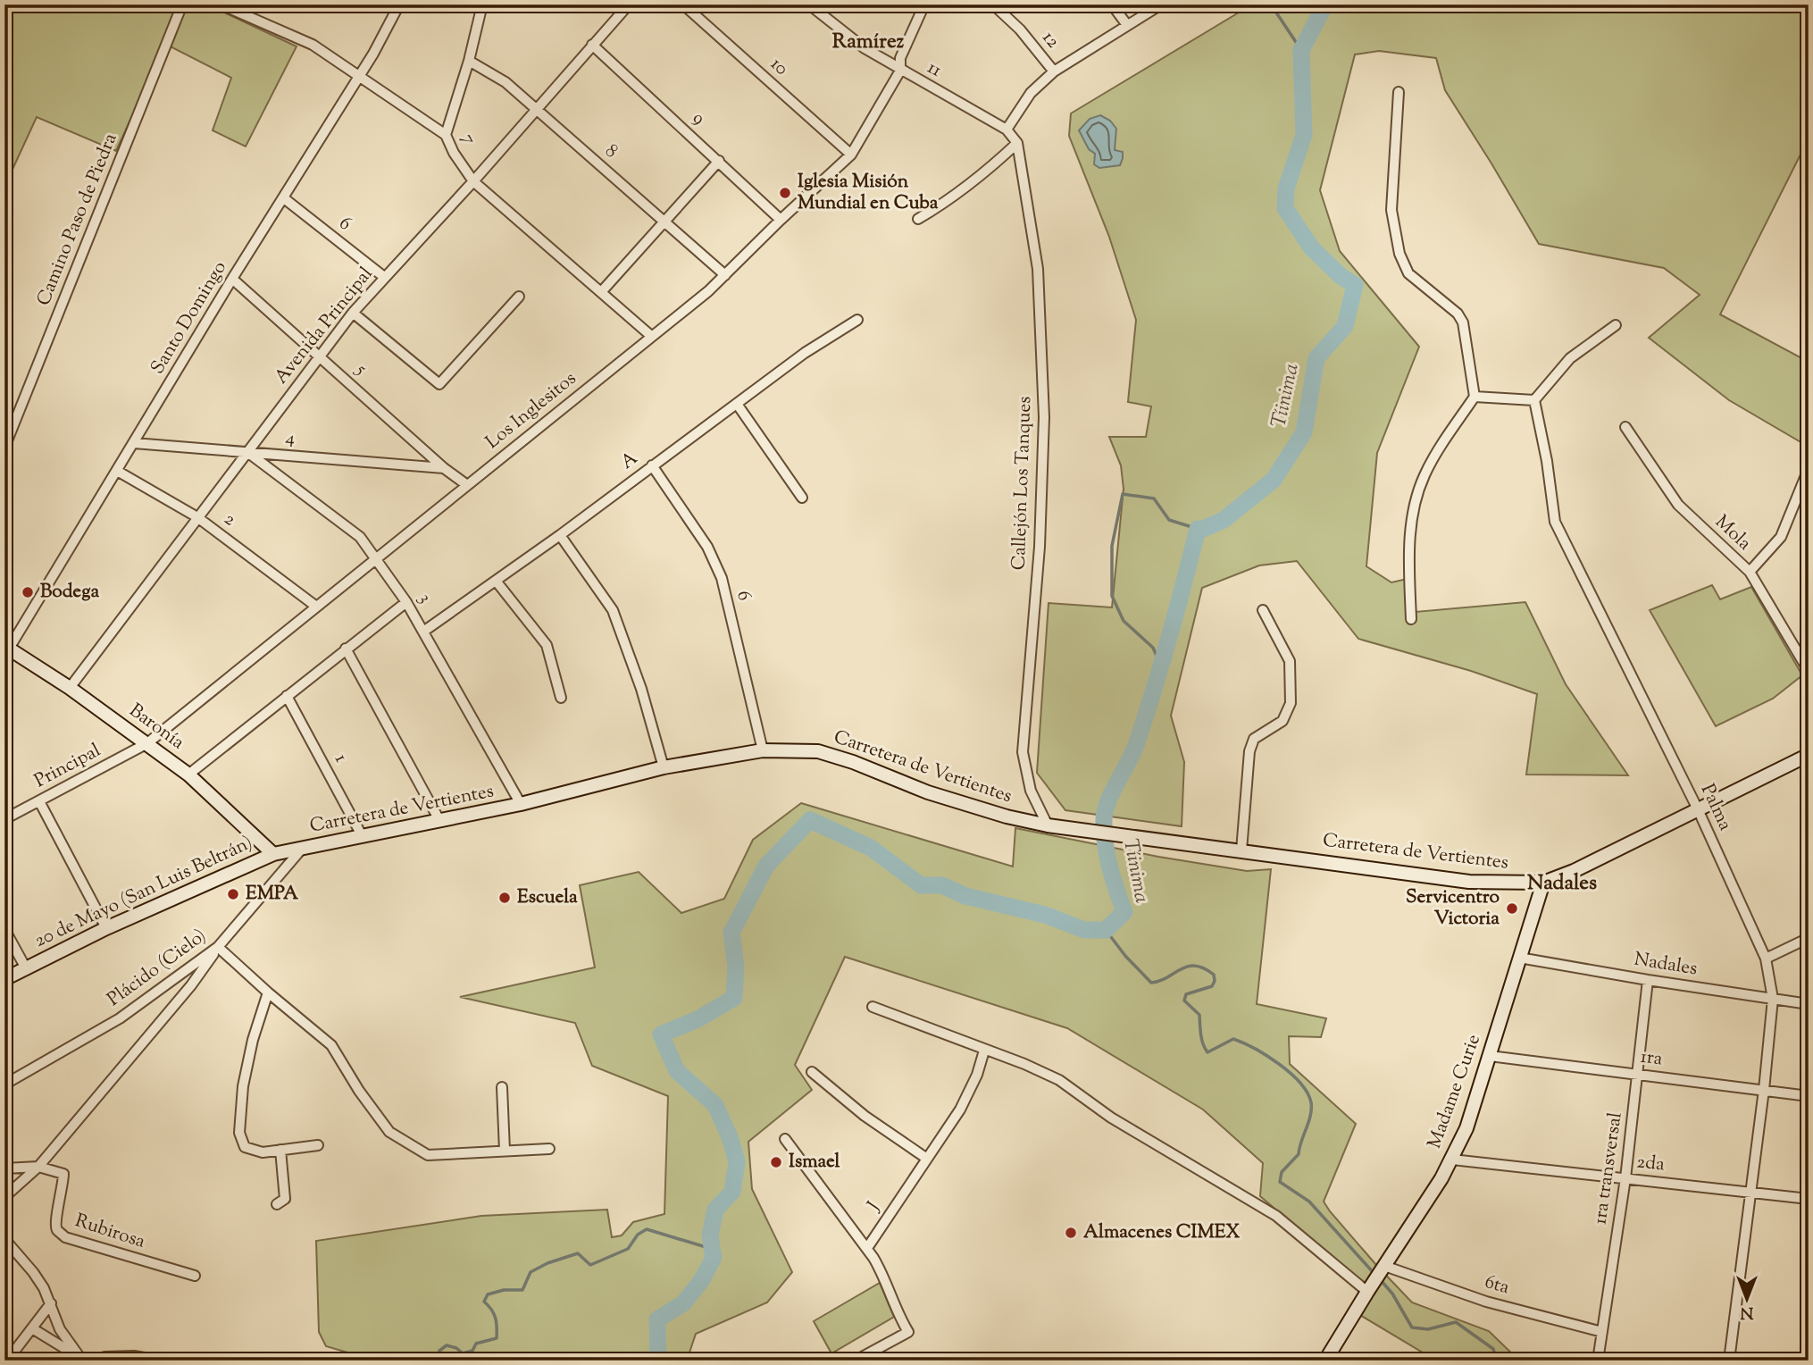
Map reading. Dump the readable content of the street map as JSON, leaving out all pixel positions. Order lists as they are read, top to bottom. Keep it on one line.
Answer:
{"streets":{"main road":["Baronía","Carretera de Vertientes","20 de Mayo (San Luis Beltrán)","Madame Curie"],"street":["12","10","11","9","7","8","Camino Paso de Piedra","6","Santo Domingo","Avenida Principal","5","Los Inglesitos","4","A","Callejón Los Tanques","2","Mola","3","1","Principal","Palma","Nadales","Plácido (Cielo)","1ra","2da","1ra transversal","J","Rubirosa","6ta"]},"crossings":[["10","Los Inglesitos"],["11","Los Inglesitos"],["11","Callejón Los Tanques"],["9","Avenida Principal"],["9","Los Inglesitos"],["7","Santo Domingo"],["7","Avenida Principal"],["7","Los Inglesitos"],["8","Avenida Principal"],["8","Los Inglesitos"],["6","Santo Domingo"],["6","Avenida Principal"],["6","A"],["6","Carretera de Vertientes"],["Santo Domingo","5"],["Santo Domingo","4"],["Santo Domingo","2"],["Santo Domingo","Baronía"],["Avenida Principal","5"],["Avenida Principal","4"],["Avenida Principal","2"],["Avenida Principal","3"],["Avenida Principal","Baronía"],["5","Los Inglesitos"],["5","4"],["Los Inglesitos","2"],["Los Inglesitos","3"],["Los Inglesitos","Baronía"],["Los Inglesitos","Principal"],["4","3"],["A","3"],["Callejón Los Tanques","Carretera de Vertientes"],["3","Carretera de Vertientes"],["Baronía","Principal"],["Baronía","20 de Mayo (San Luis Beltrán)"],["1","Carretera de Vertientes"],["Carretera de Vertientes","Palma"],["Carretera de Vertientes","20 de Mayo (San Luis Beltrán)"],["Carretera de Vertientes","Plácido (Cielo)"],["Carretera de Vertientes","Madame Curie"],["Palma","Nadales"],["Palma","1ra"],["Palma","2da"],["20 de Mayo (San Luis Beltrán)","Plácido (Cielo)"],["Nadales","Madame Curie"],["Nadales","1ra transversal"],["1ra","Madame Curie"],["1ra","1ra transversal"],["Madame Curie","2da"],["Madame Curie","6ta"],["2da","1ra transversal"],["1ra transversal","6ta"]],"districts":["Ramírez","Nadales"],"water":["Tíinima"],"places":["Iglesia Misión Mundial en Cuba","Bodega","EMPA","Escuela","Servicentro Victoria","Ismael","Almacenes CIMEX"],"north":"bottom"}
